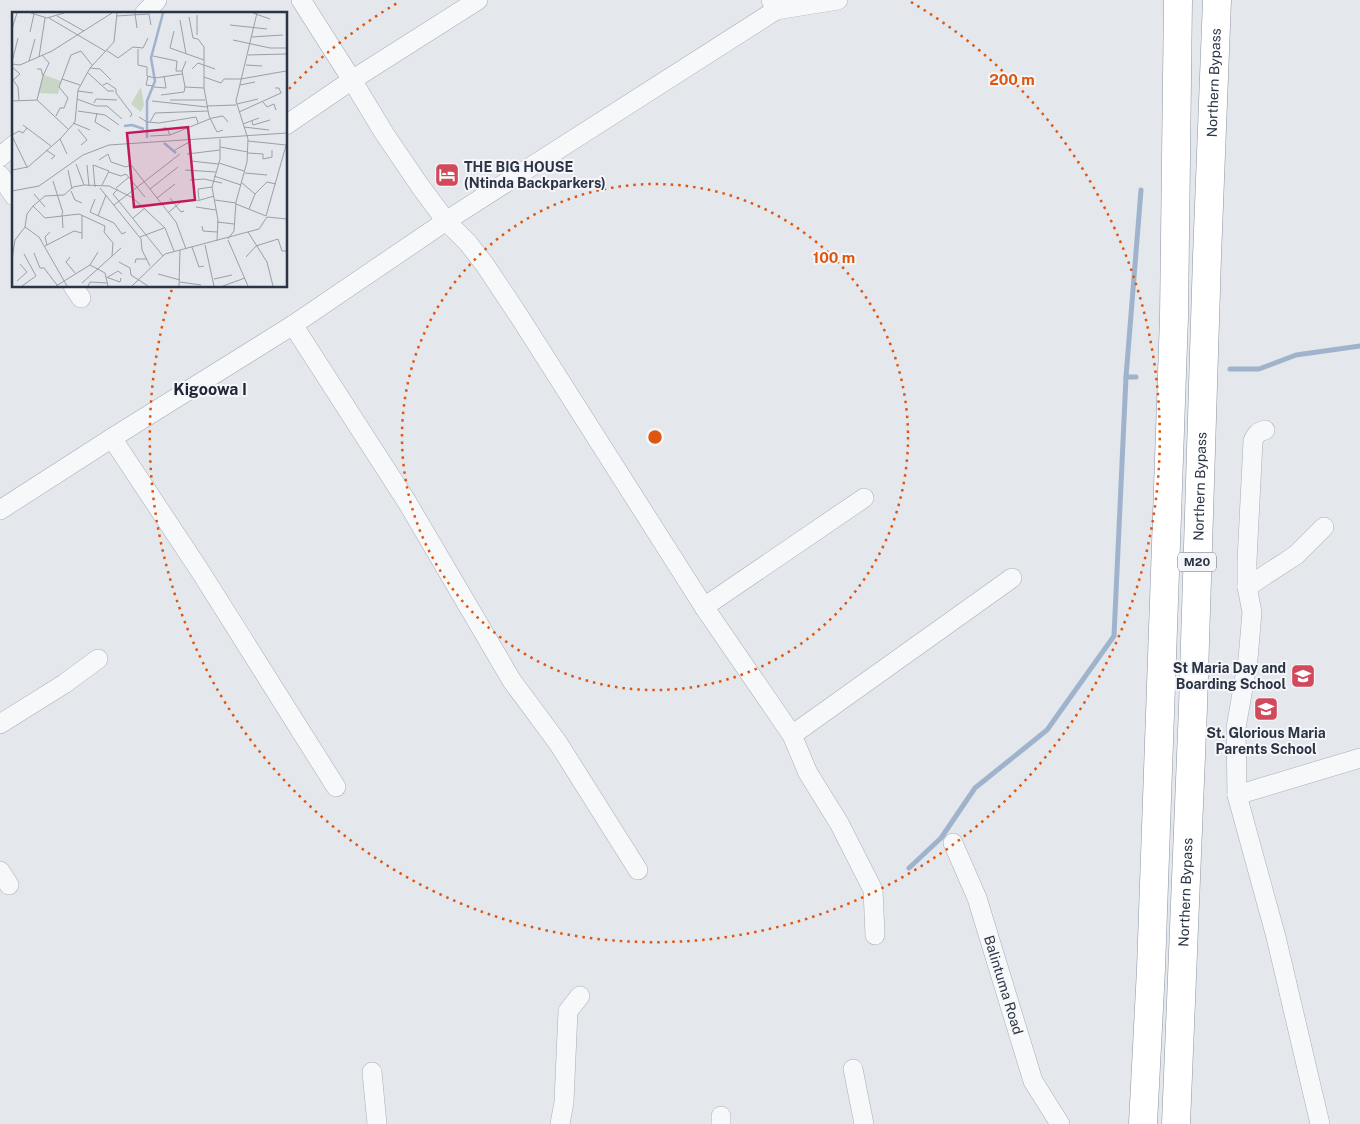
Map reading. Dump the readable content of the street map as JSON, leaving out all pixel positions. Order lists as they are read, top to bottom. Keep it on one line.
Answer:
{"streets":{"highway":["Northern Bypass","M20"],"street":["Balintuma Road"]},"districts":["Kigoowa I"],"places":{"hotel":["THE BIG HOUSE (Ntinda Backparkers)"],"school or university":["St Maria Day and Boarding School","St. Glorious Maria Parents School"]},"rings":["200 m","100 m"]}
